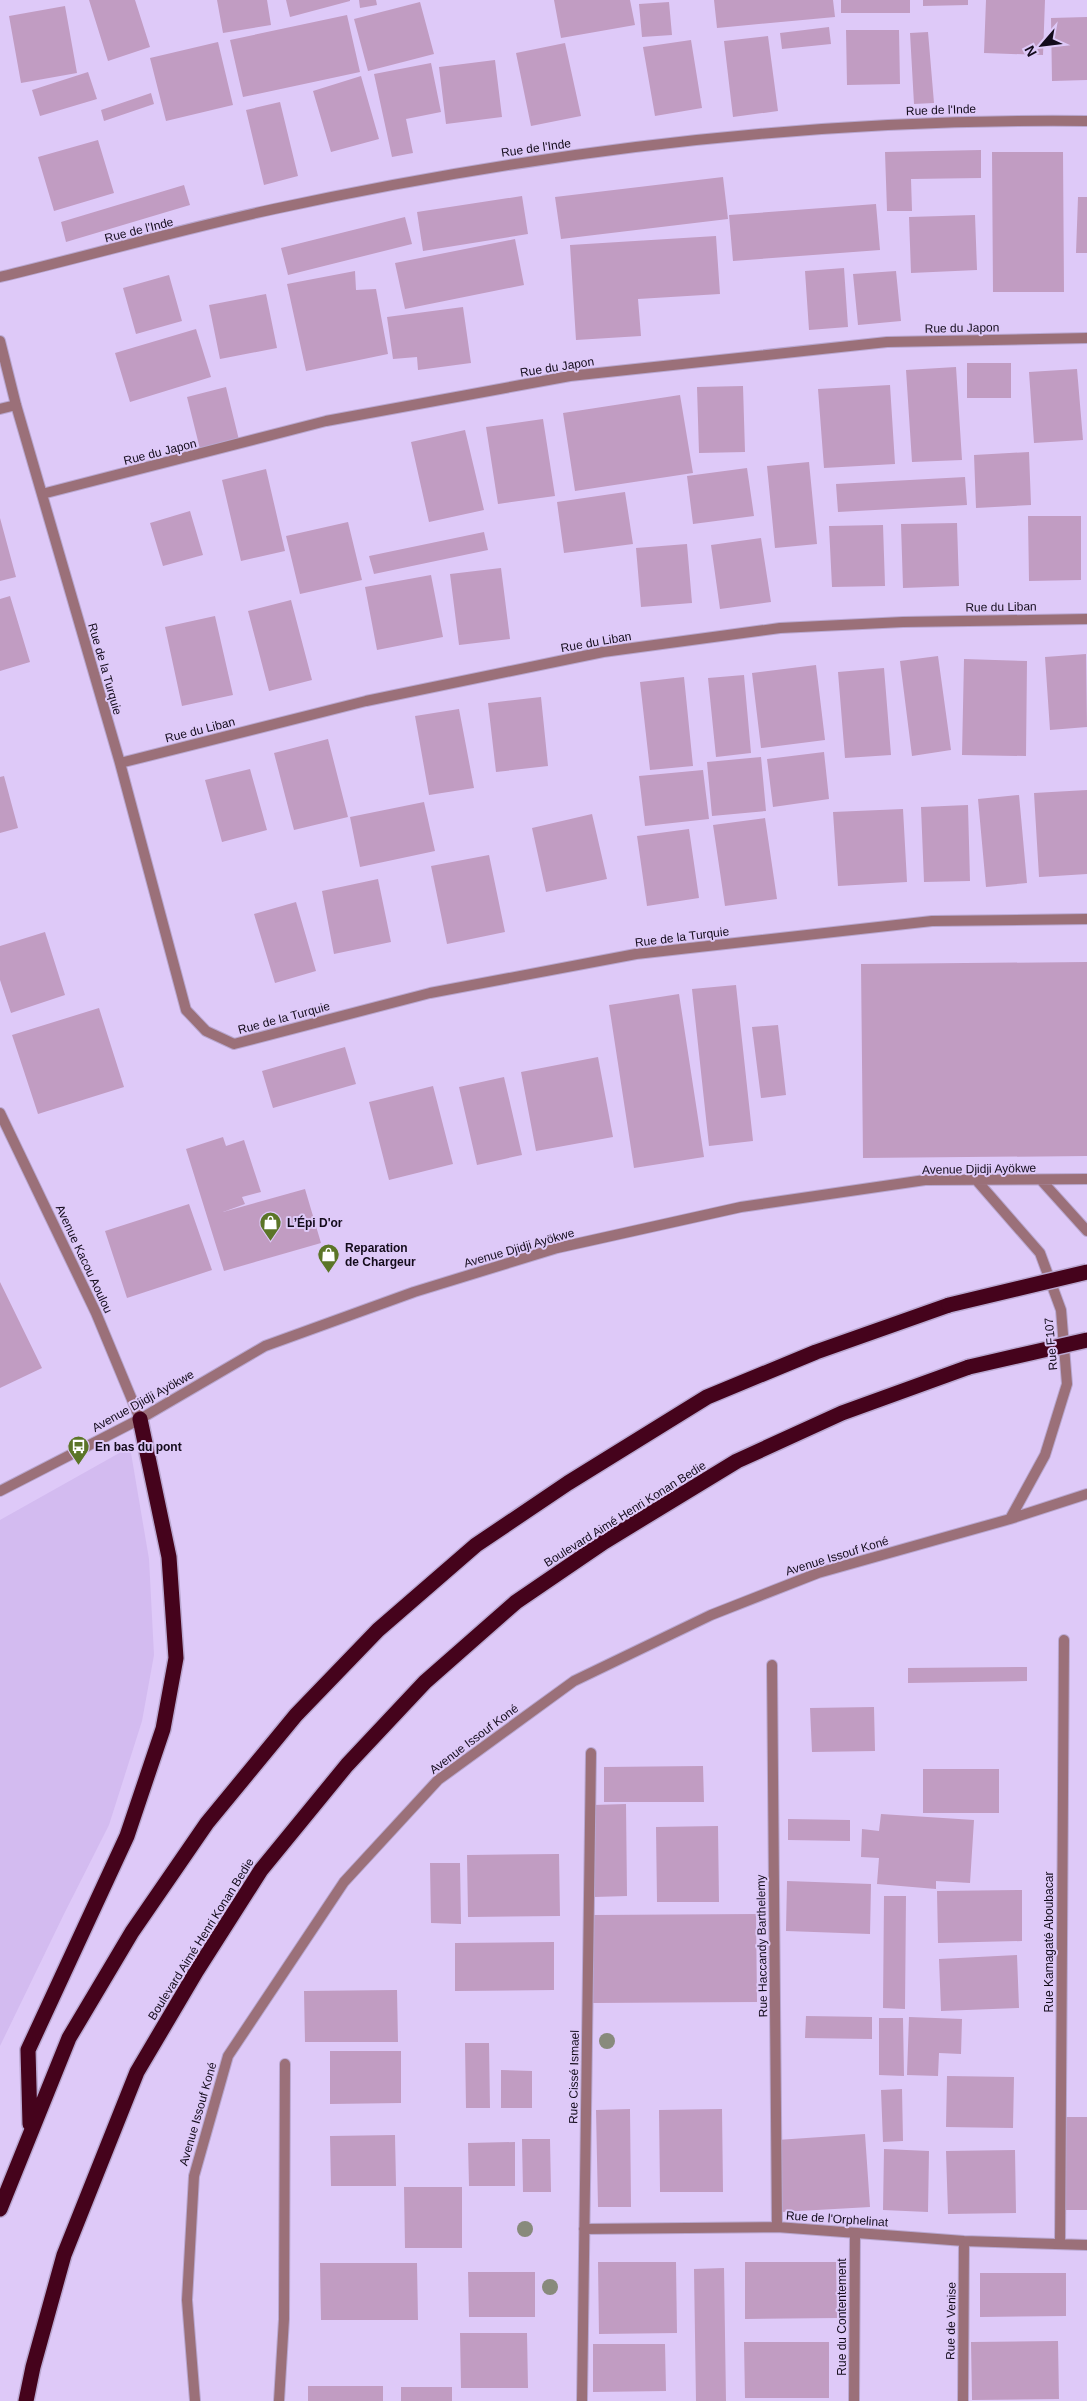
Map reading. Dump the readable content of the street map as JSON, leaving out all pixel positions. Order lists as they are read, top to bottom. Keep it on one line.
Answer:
{"streets":{"highway":["Boulevard Aimé Henri Konan Bedie"],"street":["Rue de l'Inde","Rue du Japon","Rue du Liban","Rue de la Turquie","Avenue Djidji Ayökwe","Avenue Kacou Aoulou","Rue F107","Avenue Issouf Koné","Rue Kamagaté Aboubacar","Rue Haccandy Barthelemy","Rue Cissé Ismael","Rue de l'Orphelinat","Rue du Contentement","Rue de Venise"]},"crossings":[["Rue du Japon","Rue de la Turquie"],["Rue du Liban","Rue de la Turquie"],["Avenue Djidji Ayökwe","Avenue Kacou Aoulou"],["Avenue Djidji Ayökwe","Rue F107"],["Rue F107","Avenue Issouf Koné"],["Rue Kamagaté Aboubacar","Rue de l'Orphelinat"],["Rue Haccandy Barthelemy","Rue de l'Orphelinat"],["Rue Cissé Ismael","Rue de l'Orphelinat"],["Rue de l'Orphelinat","Rue du Contentement"],["Rue de l'Orphelinat","Rue de Venise"]],"places":{"shop":["L’Épi D'or","Reparation de Chargeur"],"bus stop":["En bas du pont"]},"north":"bottom left"}
